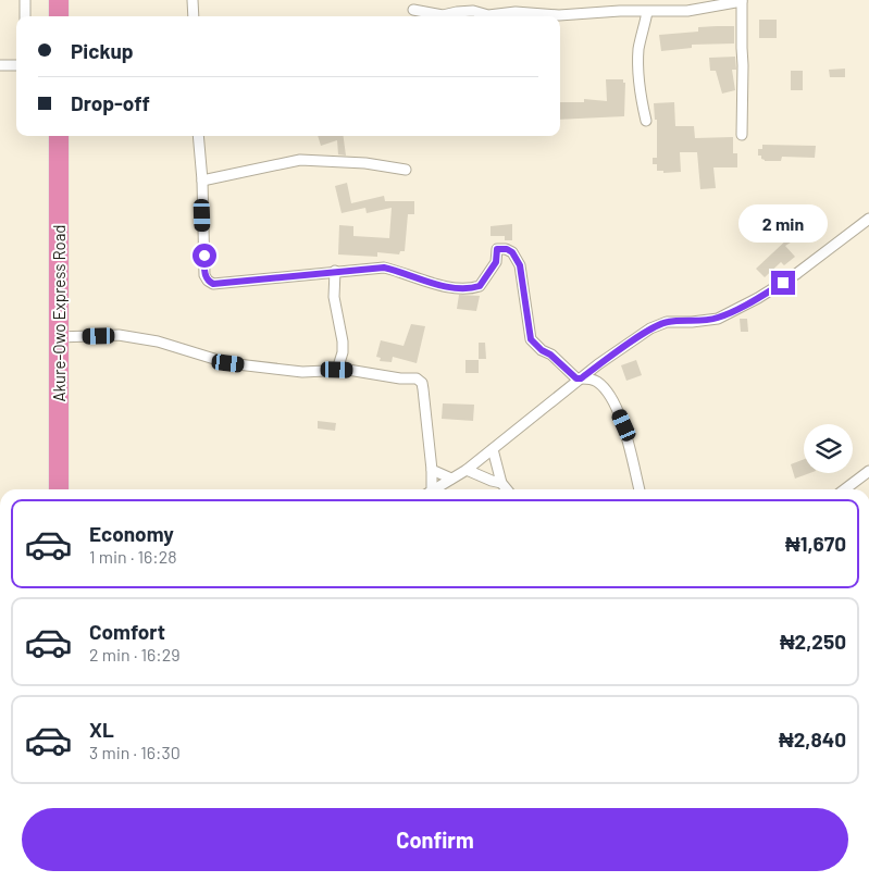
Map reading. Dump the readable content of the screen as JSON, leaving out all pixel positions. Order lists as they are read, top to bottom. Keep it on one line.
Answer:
{"streets":{"highway":["Akure-Owo Express Road"]},"page":{"banner":["Pickup","Drop-off"],"bubble":"2 min","list":[{"name":"Economy","note":"1 min · 16:28","value":"₦1,670"},{"name":"Comfort","note":"2 min · 16:29","value":"₦2,250"},{"name":"XL","note":"3 min · 16:30","value":"₦2,840"}],"buttons":"Confirm"}}
